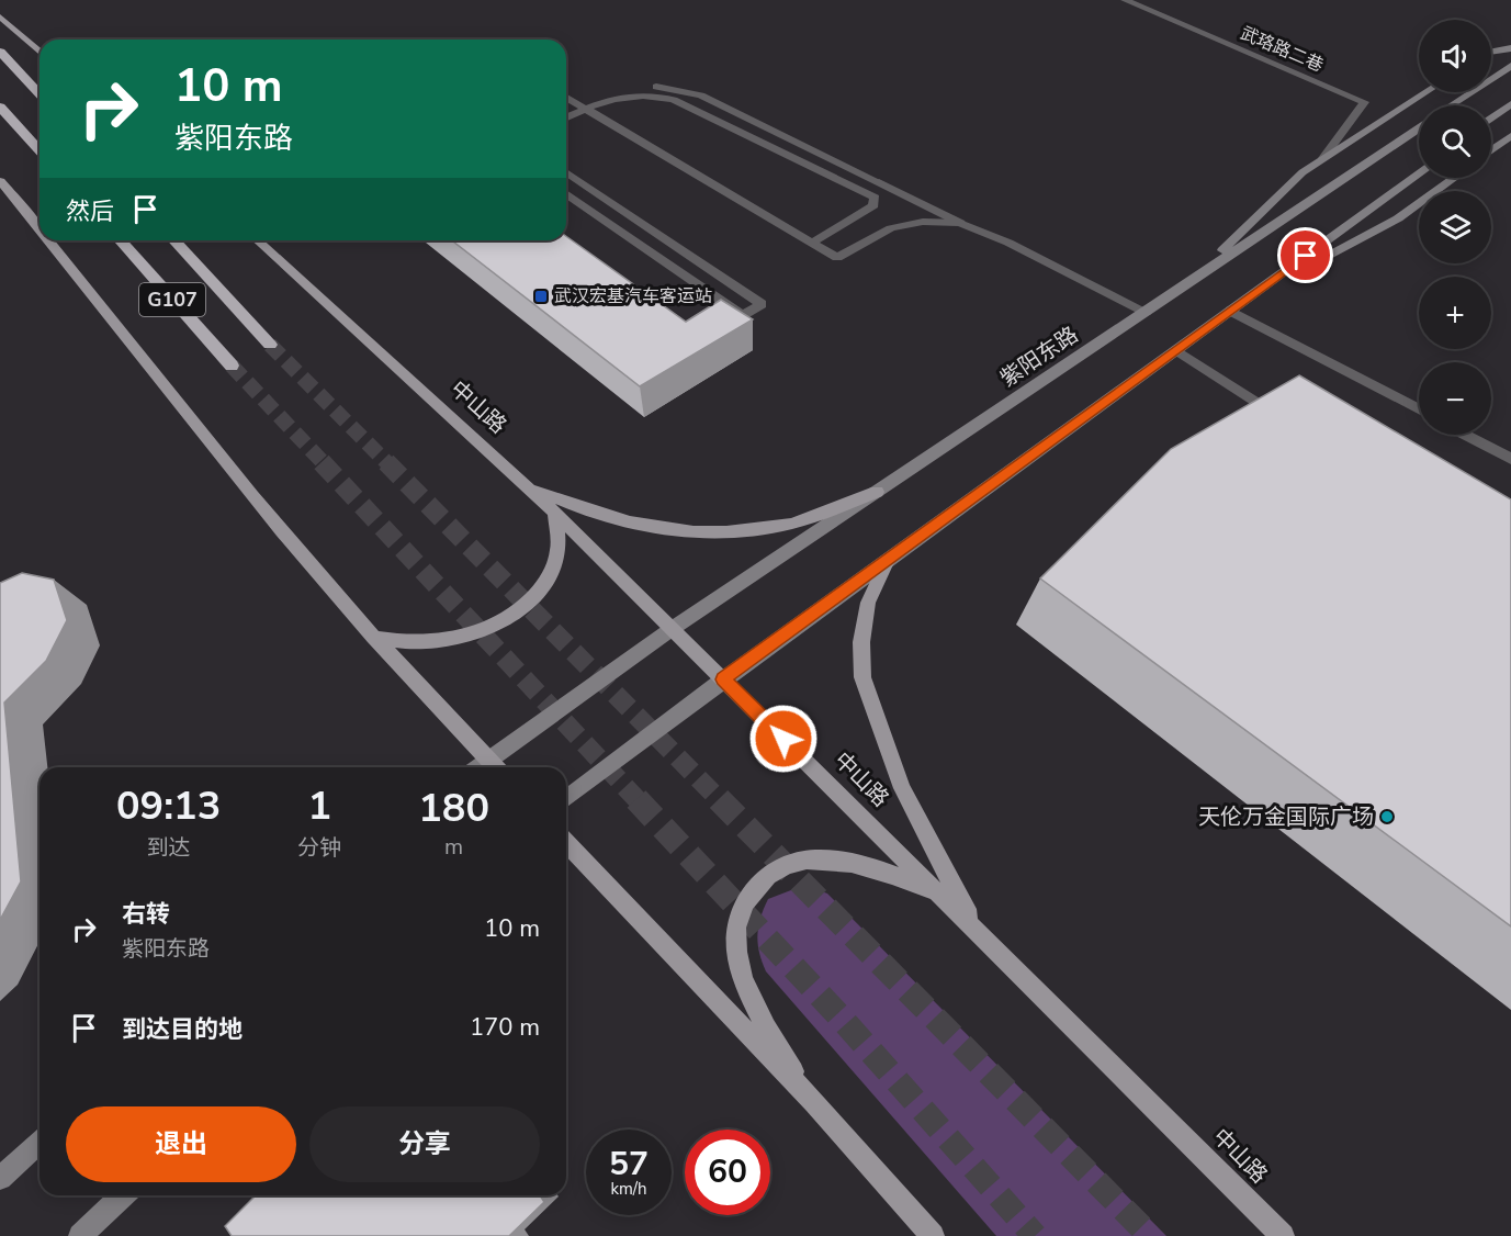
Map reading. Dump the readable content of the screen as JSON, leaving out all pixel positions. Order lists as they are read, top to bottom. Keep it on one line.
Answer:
{"streets":{"highway":["G107"],"main road":["紫阳东路","中山路"],"street":["武珞路二巷"]},"crossings":[["紫阳东路","中山路"]],"places":{"transit":["武汉宏基汽车客运站"],"other":["天伦万金国际广场"]},"page":{"map_buttons":["+","−"],"turn":["10 m","紫阳东路"],"then":"然后","eta":["09:13","到达","1","分钟","180","m"],"list":[{"name":"右转","note":"紫阳东路","value":"10 m"},{"name":"到达目的地","value":"170 m"}],"buttons":["退出","分享"],"speed":"57 km/h","limit":"60"}}
